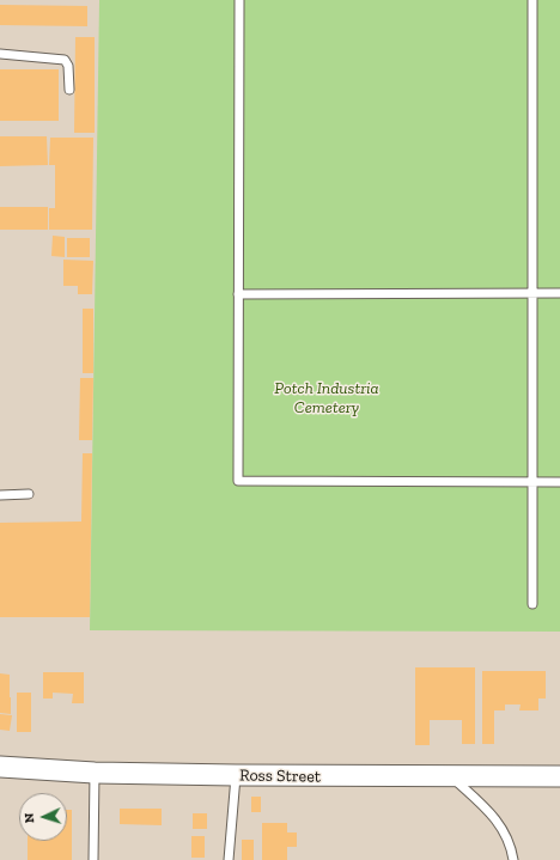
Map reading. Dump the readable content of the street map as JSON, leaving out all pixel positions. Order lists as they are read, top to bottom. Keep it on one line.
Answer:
{"streets":{"street":["Ross Street"]},"parks":["Potch Industria Cemetery"],"north":"left"}
